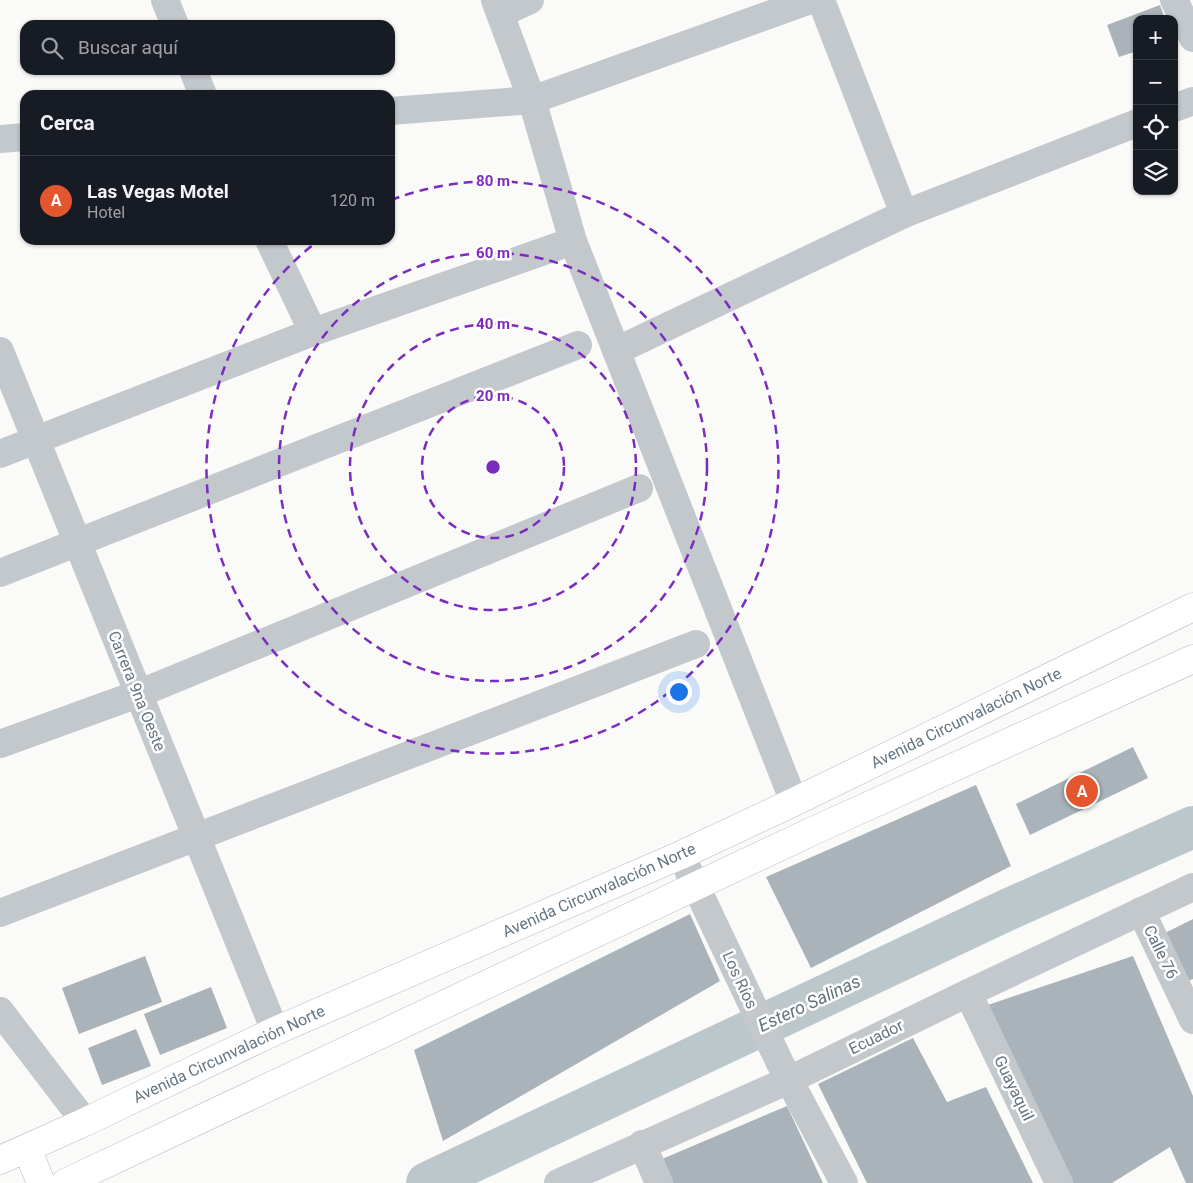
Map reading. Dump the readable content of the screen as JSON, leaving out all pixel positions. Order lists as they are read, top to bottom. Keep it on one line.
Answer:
{"streets":{"main road":["Avenida Circunvalación Norte"],"street":["Carrera 9na Oeste","Calle 76","Los Ríos","Ecuador","Guayaquil"]},"crossings":[["Carrera 9na Oeste","Avenida Circunvalación Norte"],["Avenida Circunvalación Norte","Los Ríos"],["Calle 76","Ecuador"],["Los Ríos","Ecuador"],["Ecuador","Guayaquil"]],"water":["Estero Salinas"],"page":{"map_buttons":["+","−"],"search":"Buscar aquí","heading":"Cerca","list":[{"mark":"A","name":"Las Vegas Motel","note":"Hotel","value":"120 m"}],"pins":"A"},"rings":["80 m","60 m","40 m","20 m"]}
